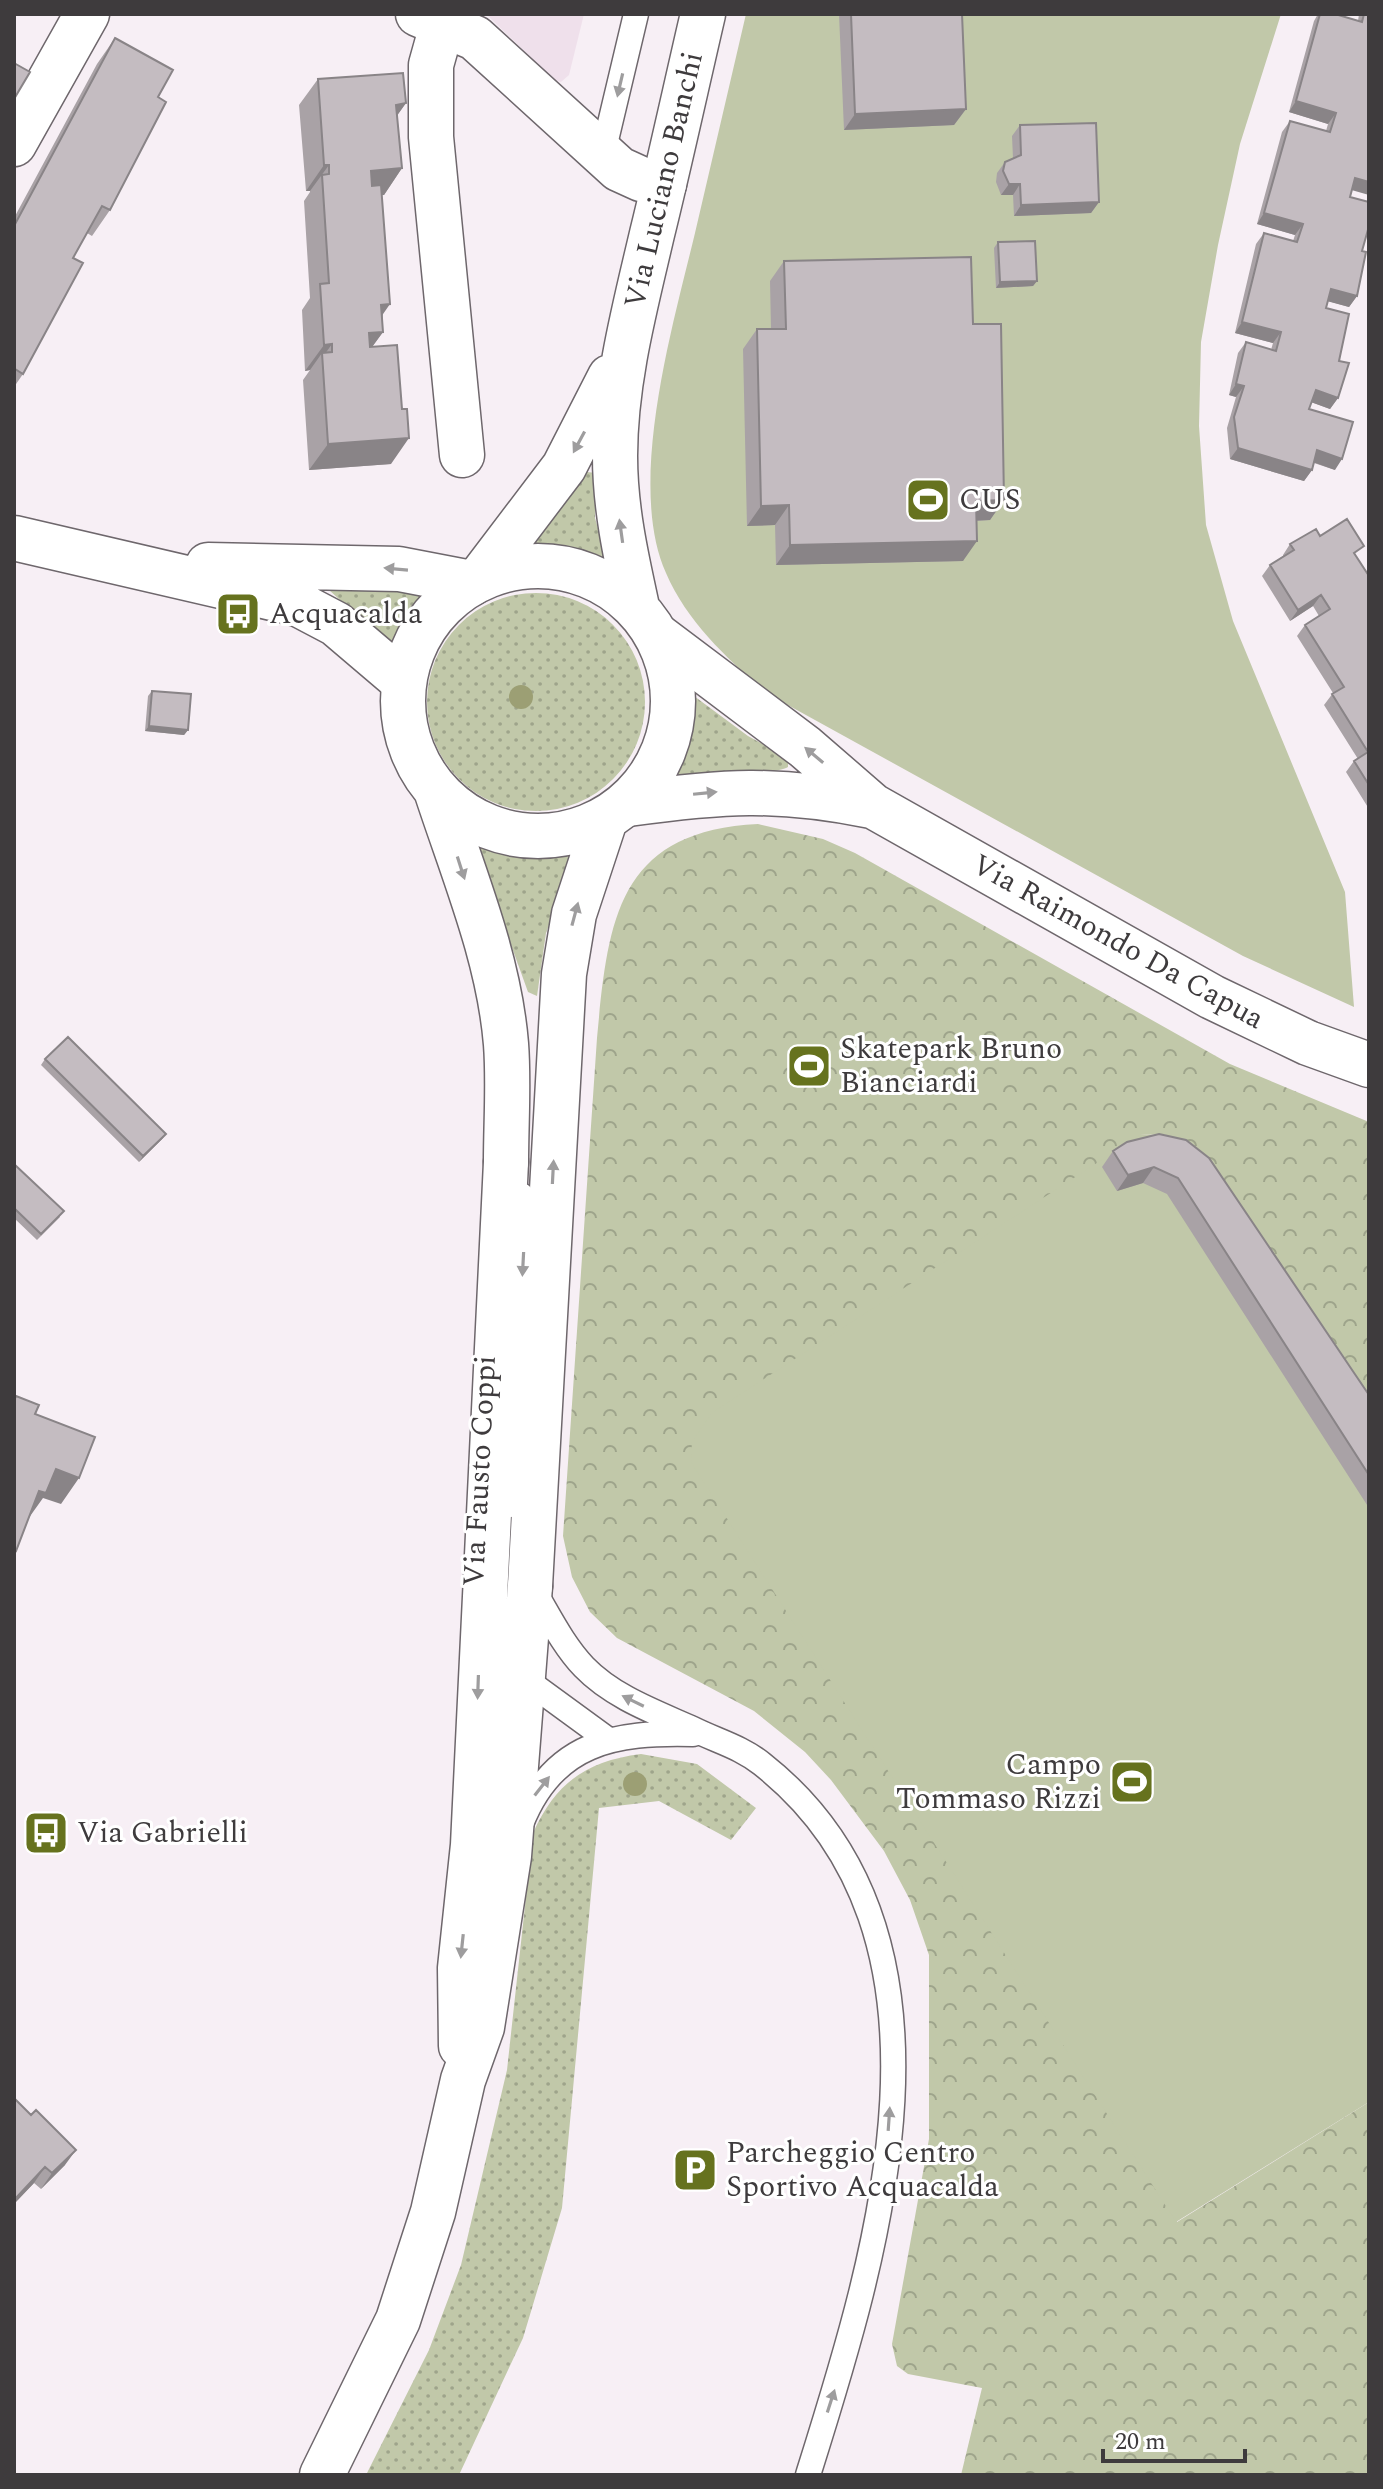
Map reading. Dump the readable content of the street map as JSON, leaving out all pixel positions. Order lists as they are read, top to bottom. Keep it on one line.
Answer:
{"streets":{"main road":["Via Luciano Banchi","Via Raimondo Da Capua"],"lane":["Via Fausto Coppi"]},"crossings":[["Via Luciano Banchi","Via Raimondo Da Capua"]],"places":{"sports":["CUS","Skatepark Bruno Bianciardi","Campo Tommaso Rizzi"],"bus stop":["Acquacalda","Via Gabrielli"],"parking":["Parcheggio Centro Sportivo Acquacalda"]},"scale_bar":"20 m"}
